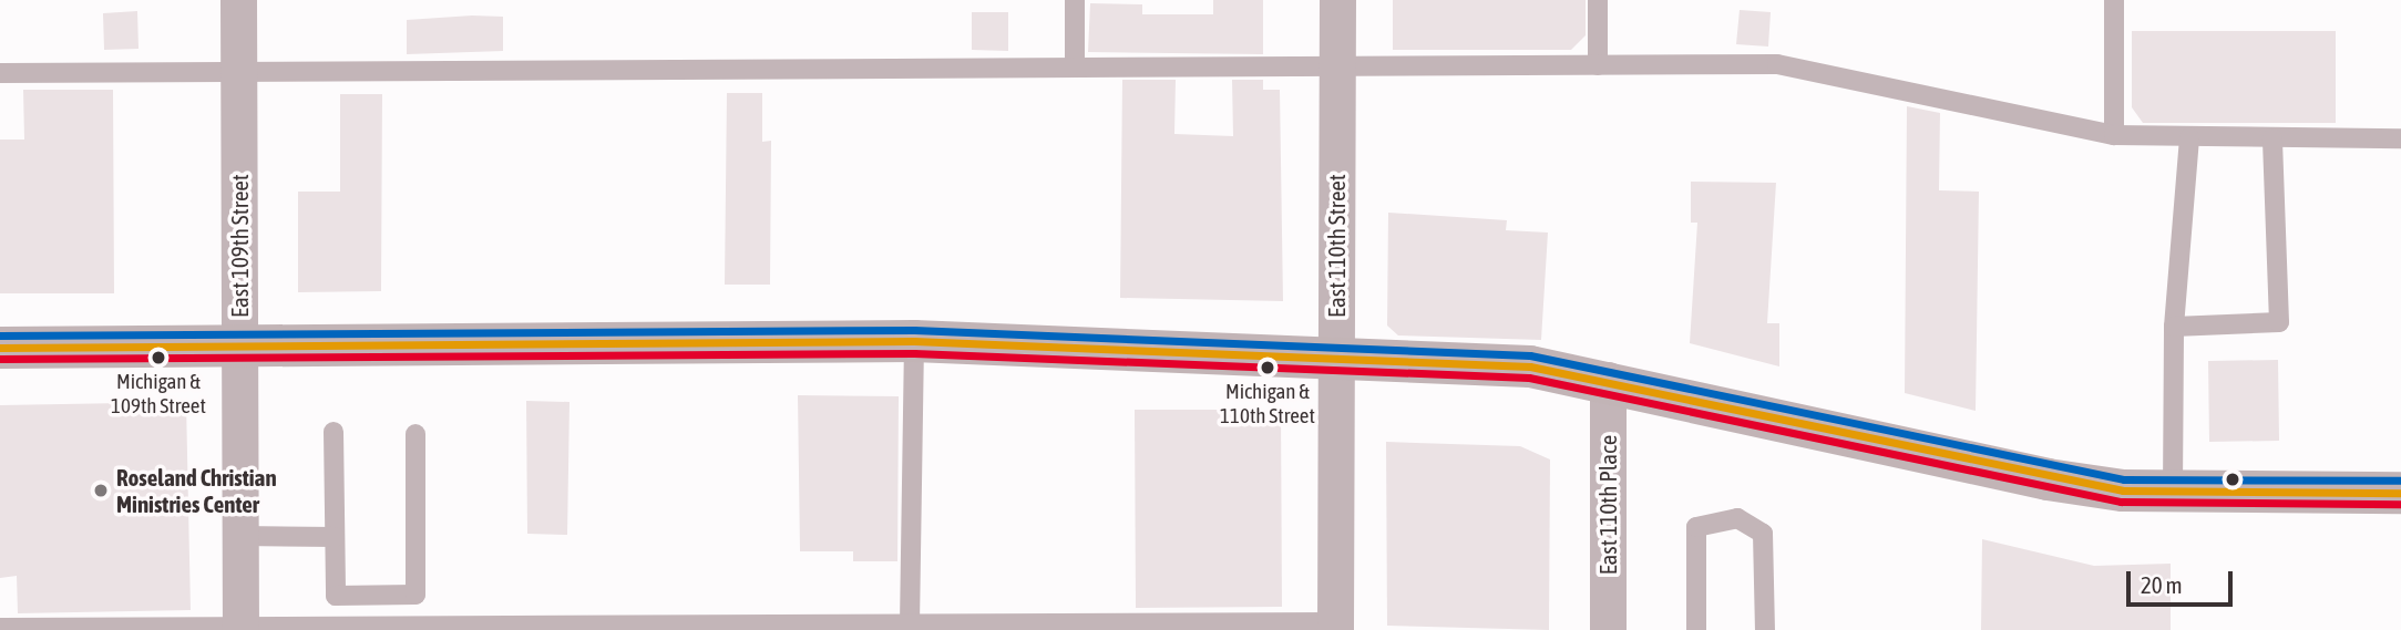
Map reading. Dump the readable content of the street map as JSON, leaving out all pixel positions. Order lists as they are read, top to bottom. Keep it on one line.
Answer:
{"streets":{"street":["East 109th Street","East 110th Street","East 110th Place"]},"places":["Michigan & 109th Street","Michigan & 110th Street","Roseland Christian Ministries Center"],"scale_bar":"20 m"}
